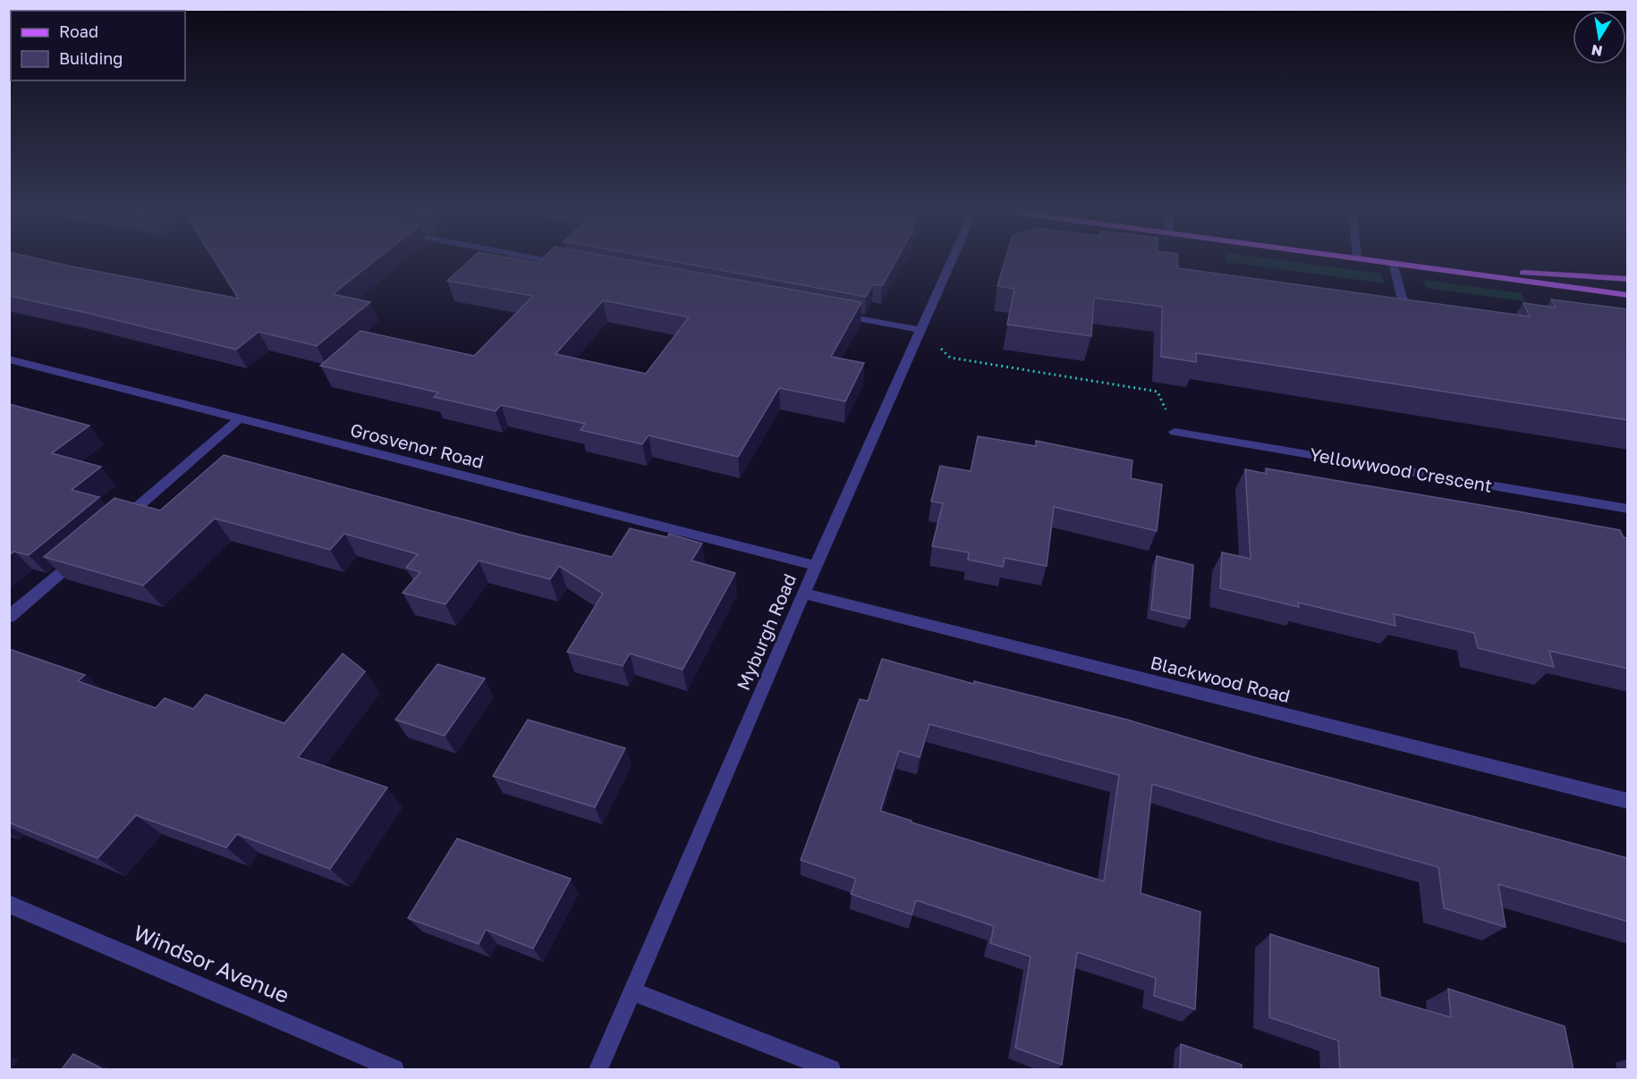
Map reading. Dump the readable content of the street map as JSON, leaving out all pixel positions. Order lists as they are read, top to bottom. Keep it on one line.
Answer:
{"streets":{"street":["Grosvenor Road","Yellowwood Crescent","Myburgh Road","Blackwood Road","Windsor Avenue"]},"crossings":[["Grosvenor Road","Myburgh Road"],["Myburgh Road","Blackwood Road"]],"legend":["Road","Building"],"north":"bottom"}
